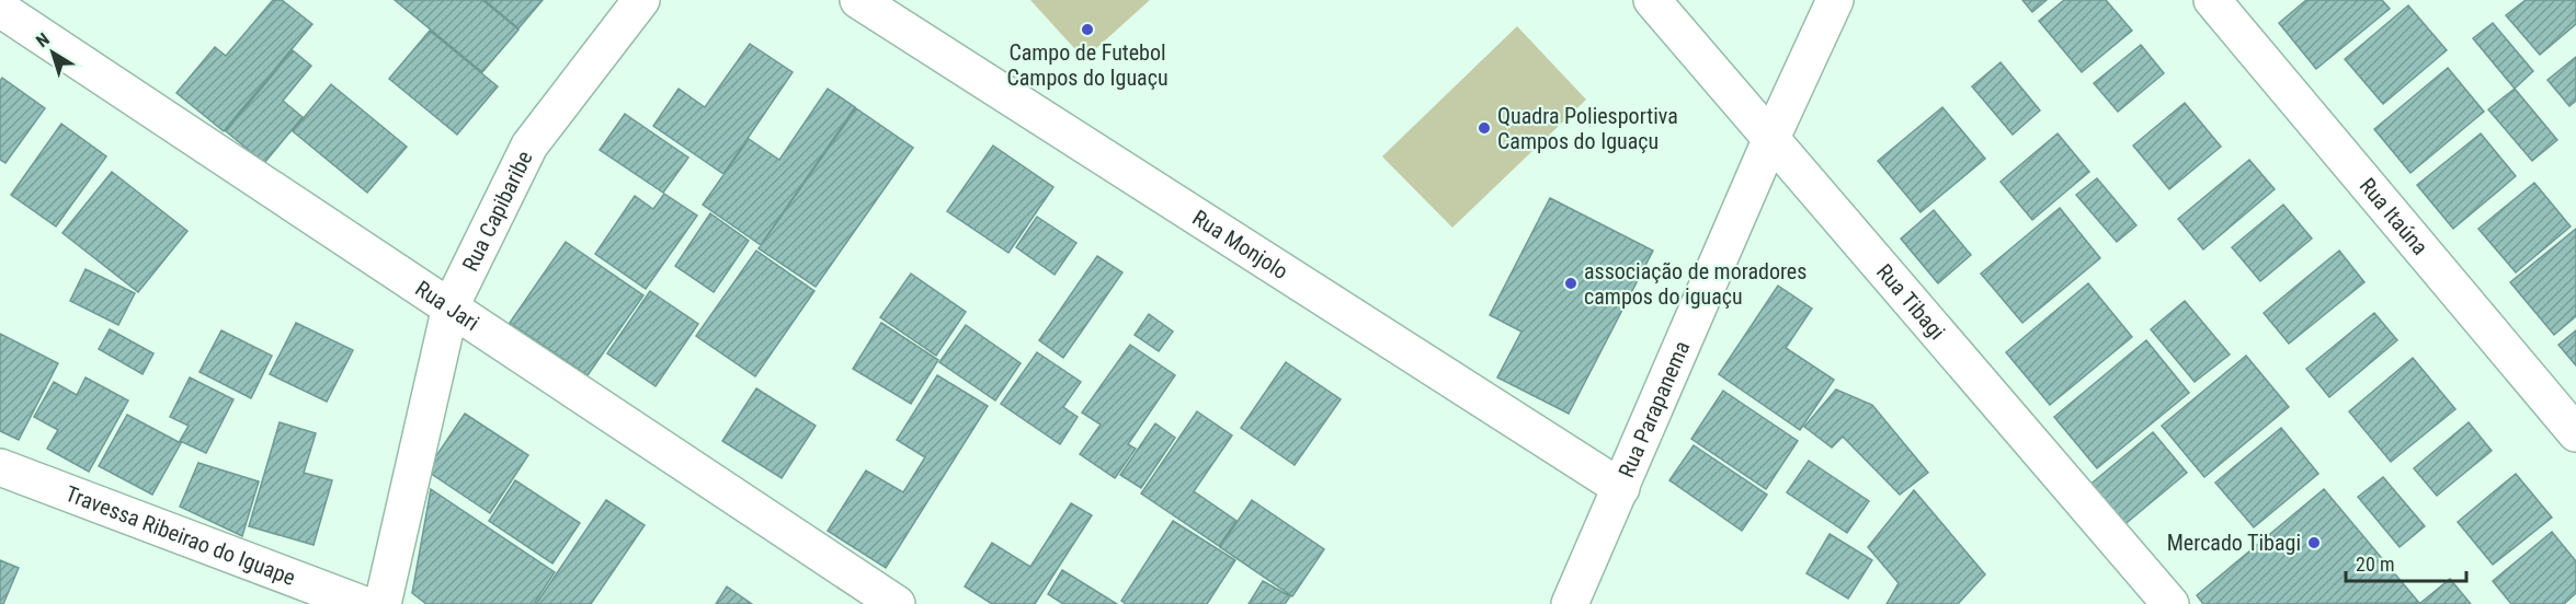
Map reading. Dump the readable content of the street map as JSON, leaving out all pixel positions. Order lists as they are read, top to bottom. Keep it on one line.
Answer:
{"streets":{"street":["Rua Capibaribe","Rua Itaúna","Rua Monjolo","Rua Tibagi","Rua Jari","Rua Parapanema","Travessa Ribeirao do Iguape"]},"crossings":[["Rua Capibaribe","Rua Jari"],["Rua Monjolo","Rua Parapanema"],["Rua Tibagi","Rua Parapanema"]],"places":["Campo de Futebol Campos do Iguaçu","Quadra Poliesportiva Campos do Iguaçu","associação de moradores campos do iguaçu","Mercado Tibagi"],"scale_bar":"20 m","north":"top left"}
